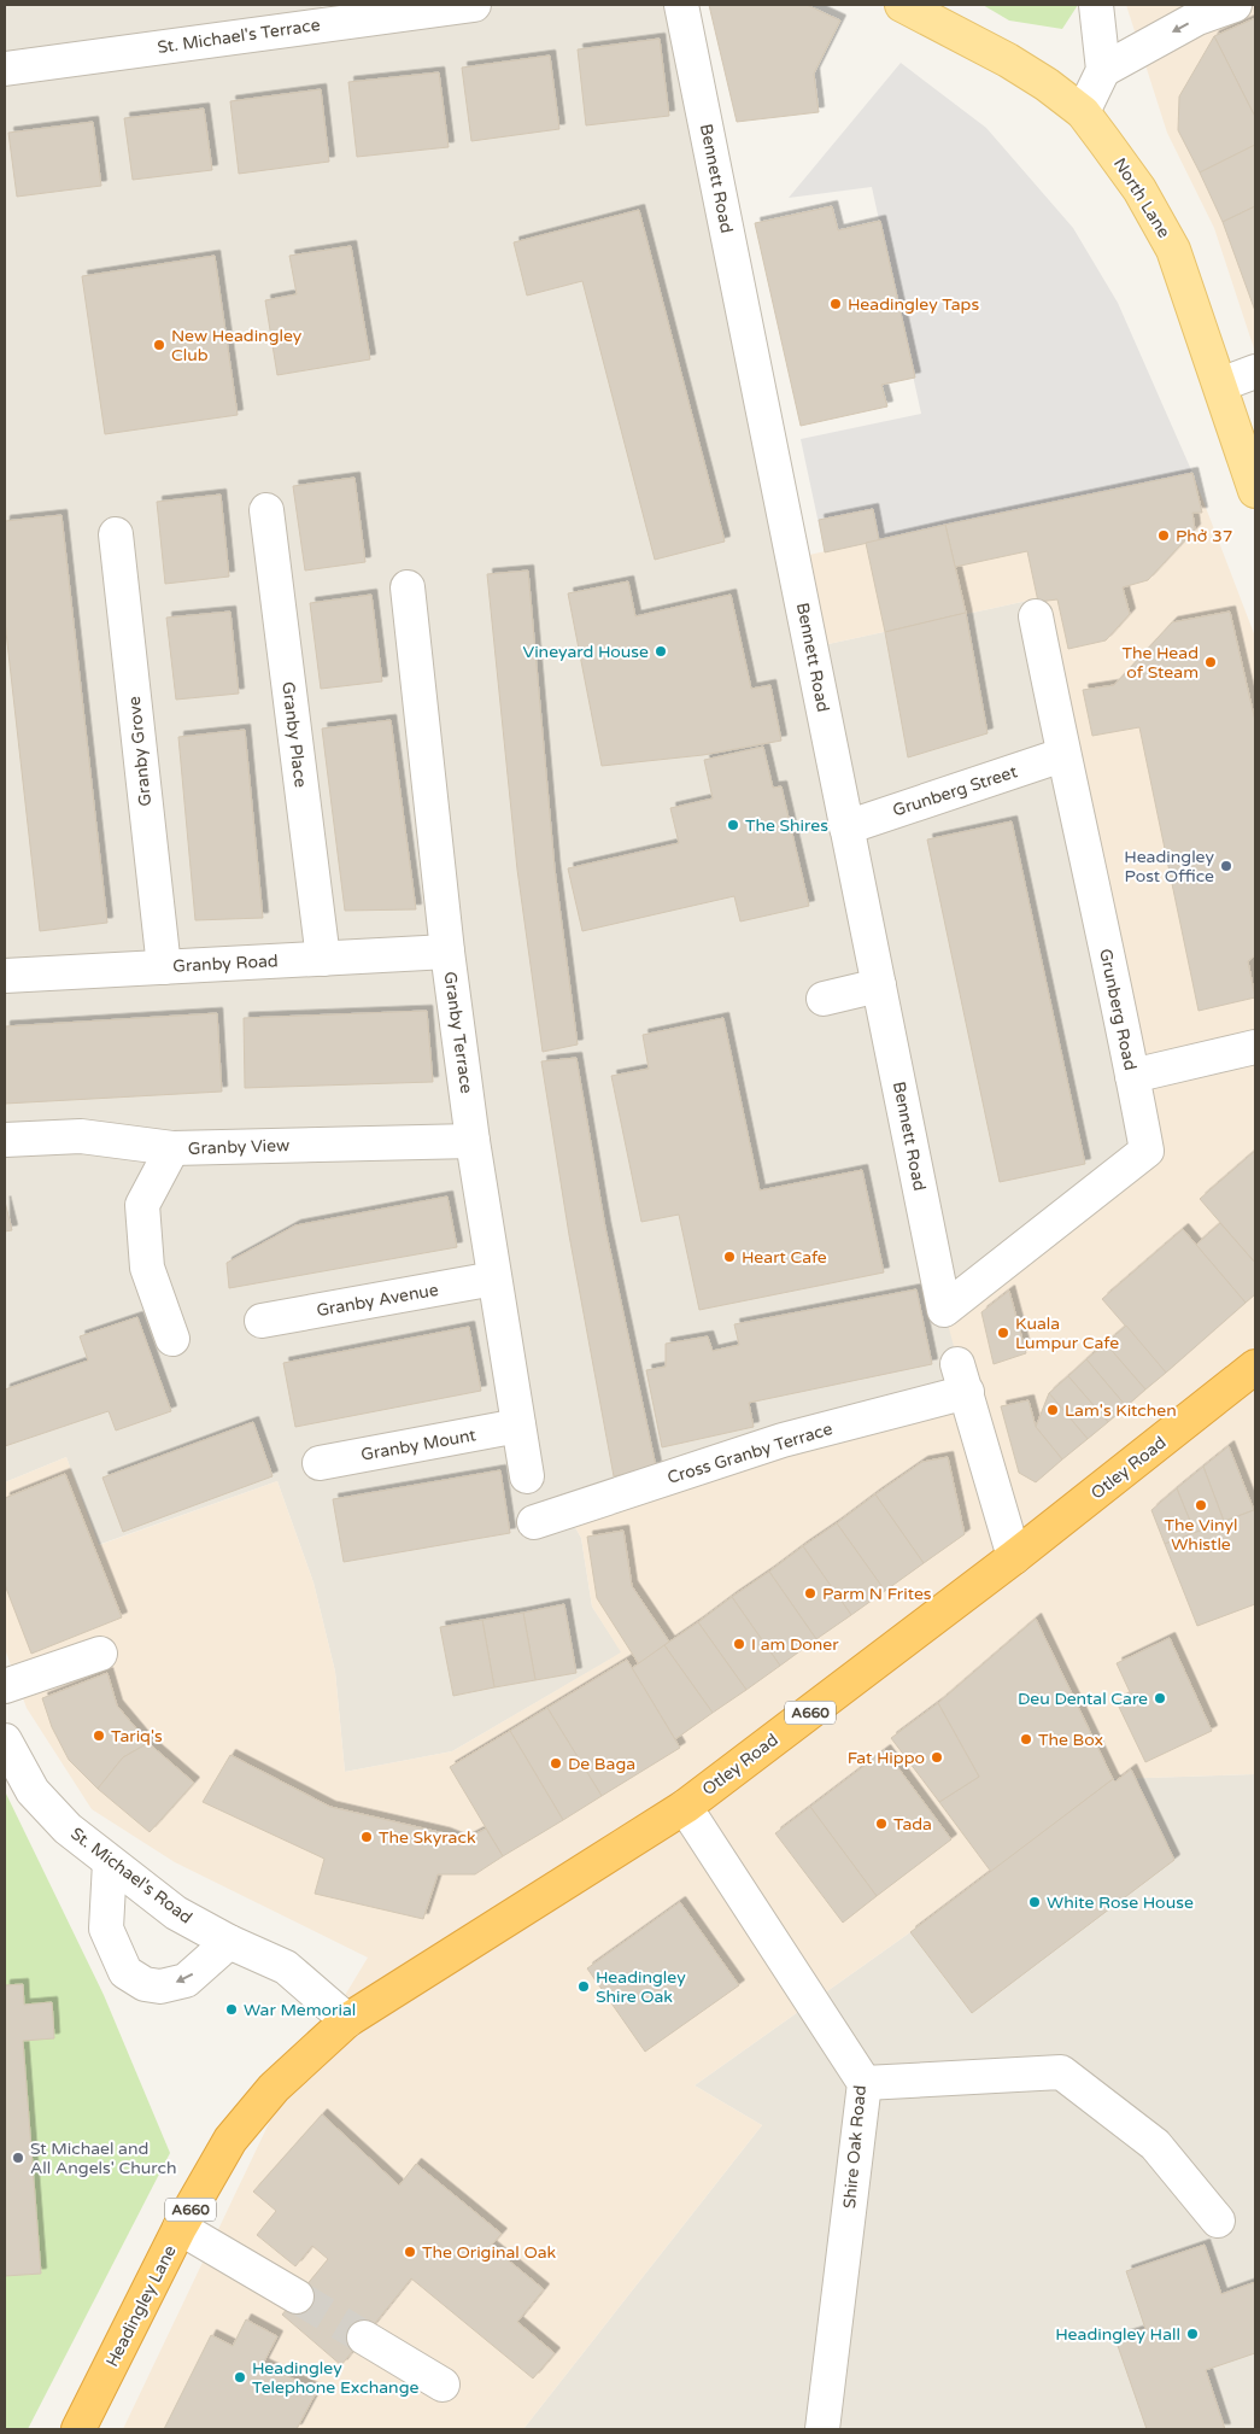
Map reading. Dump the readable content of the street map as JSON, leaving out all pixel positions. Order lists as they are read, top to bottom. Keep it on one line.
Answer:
{"streets":{"highway":["Otley Road","A660","Headingley Lane"],"main road":["North Lane"],"street":["St. Michael's Terrace","Bennett Road","Granby Place","Granby Grove","Grunberg Street","Granby Road","Grunberg Road","Granby Terrace","Granby View","Granby Avenue","Granby Mount","Cross Granby Terrace","St. Michael's Road","Shire Oak Road"]},"crossings":[["Bennett Road","Grunberg Street"],["Bennett Road","Grunberg Road"],["Granby Place","Granby Road"],["Granby Grove","Granby Road"],["Grunberg Street","Grunberg Road"],["Granby Road","Granby Terrace"],["Granby Terrace","Granby View"],["Granby Terrace","Granby Avenue"],["Granby Terrace","Granby Mount"],["Granby Terrace","Cross Granby Terrace"],["Cross Granby Terrace","Otley Road"],["Otley Road","St. Michael's Road"],["Otley Road","Shire Oak Road"],["Otley Road","Headingley Lane"],["St. Michael's Road","Headingley Lane"]],"places":["Headingley Taps","New Headingley Club","Phở 37","Vineyard House","The Head of Steam","The Shires","Headingley Post Office","Heart Cafe","Kuala Lumpur Cafe","Lam's Kitchen","The Vinyl Whistle","Parm N Frites","I am Doner","Deu Dental Care","Tariq's","The Box","Fat Hippo","De Baga","Tada","The Skyrack","White Rose House","Headingley Shire Oak","War Memorial","St Michael and All Angels' Church","The Original Oak","Headingley Hall","Headingley Telephone Exchange"]}
